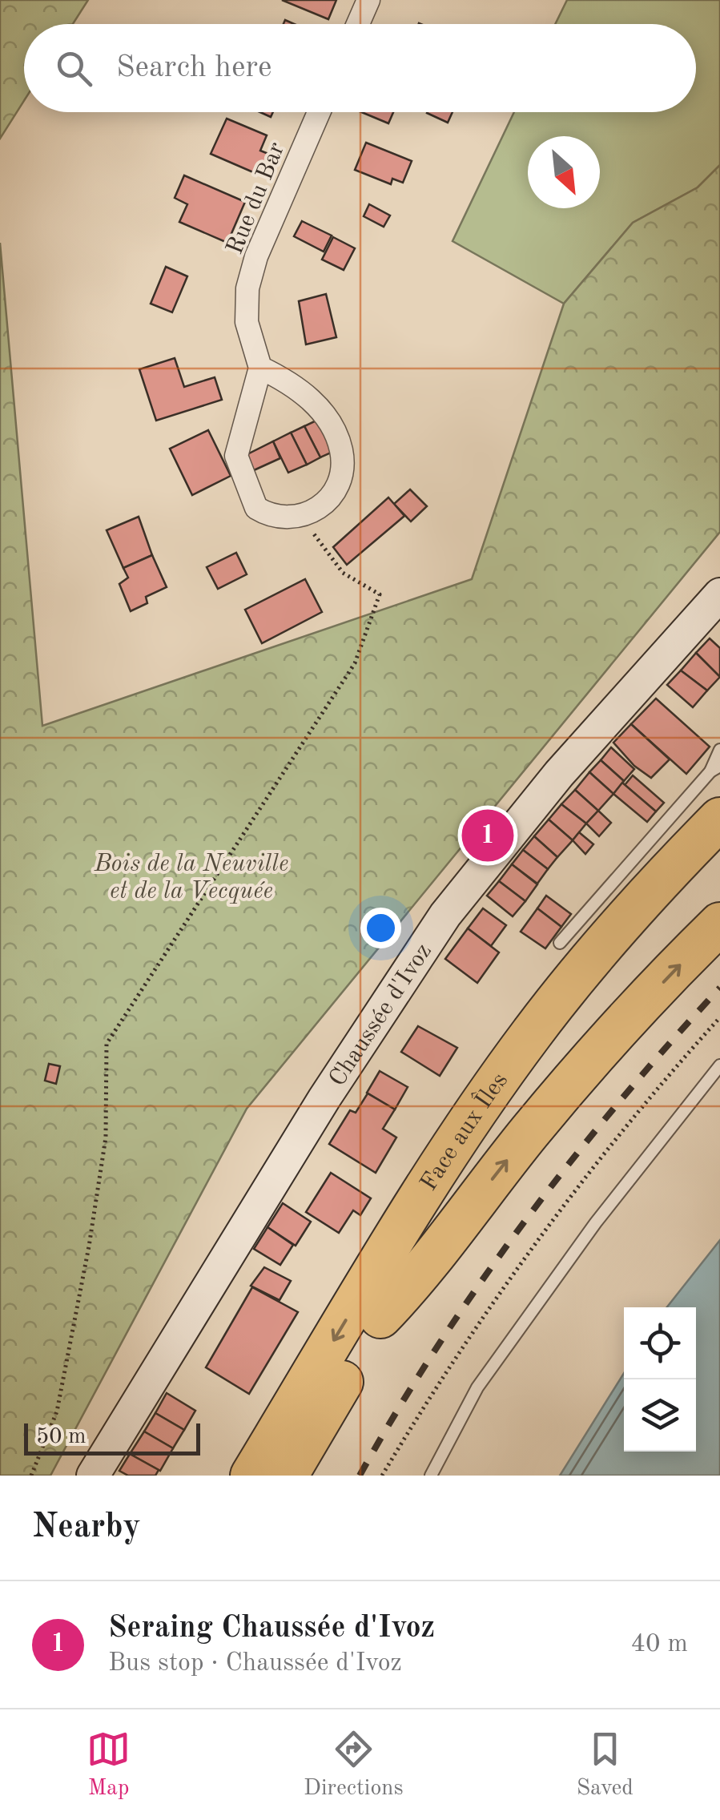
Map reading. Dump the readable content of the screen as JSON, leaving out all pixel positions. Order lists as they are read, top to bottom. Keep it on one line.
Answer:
{"streets":{"highway":["Face aux Îles"],"main road":["Chaussée d'Ivoz"],"street":["Rue du Bar"]},"parks":["Bois de la Neuville et de la Vecquée"],"scale_bar":"50 m","north":"bottom right","page":{"search":"Search here","pins":"1","scale":"50 m","heading":"Nearby","list":[{"mark":"1","name":"Seraing Chaussée d'Ivoz","note":"Bus stop · Chaussée d'Ivoz","value":"40 m"}],"nav":["Map","Directions","Saved"]}}
